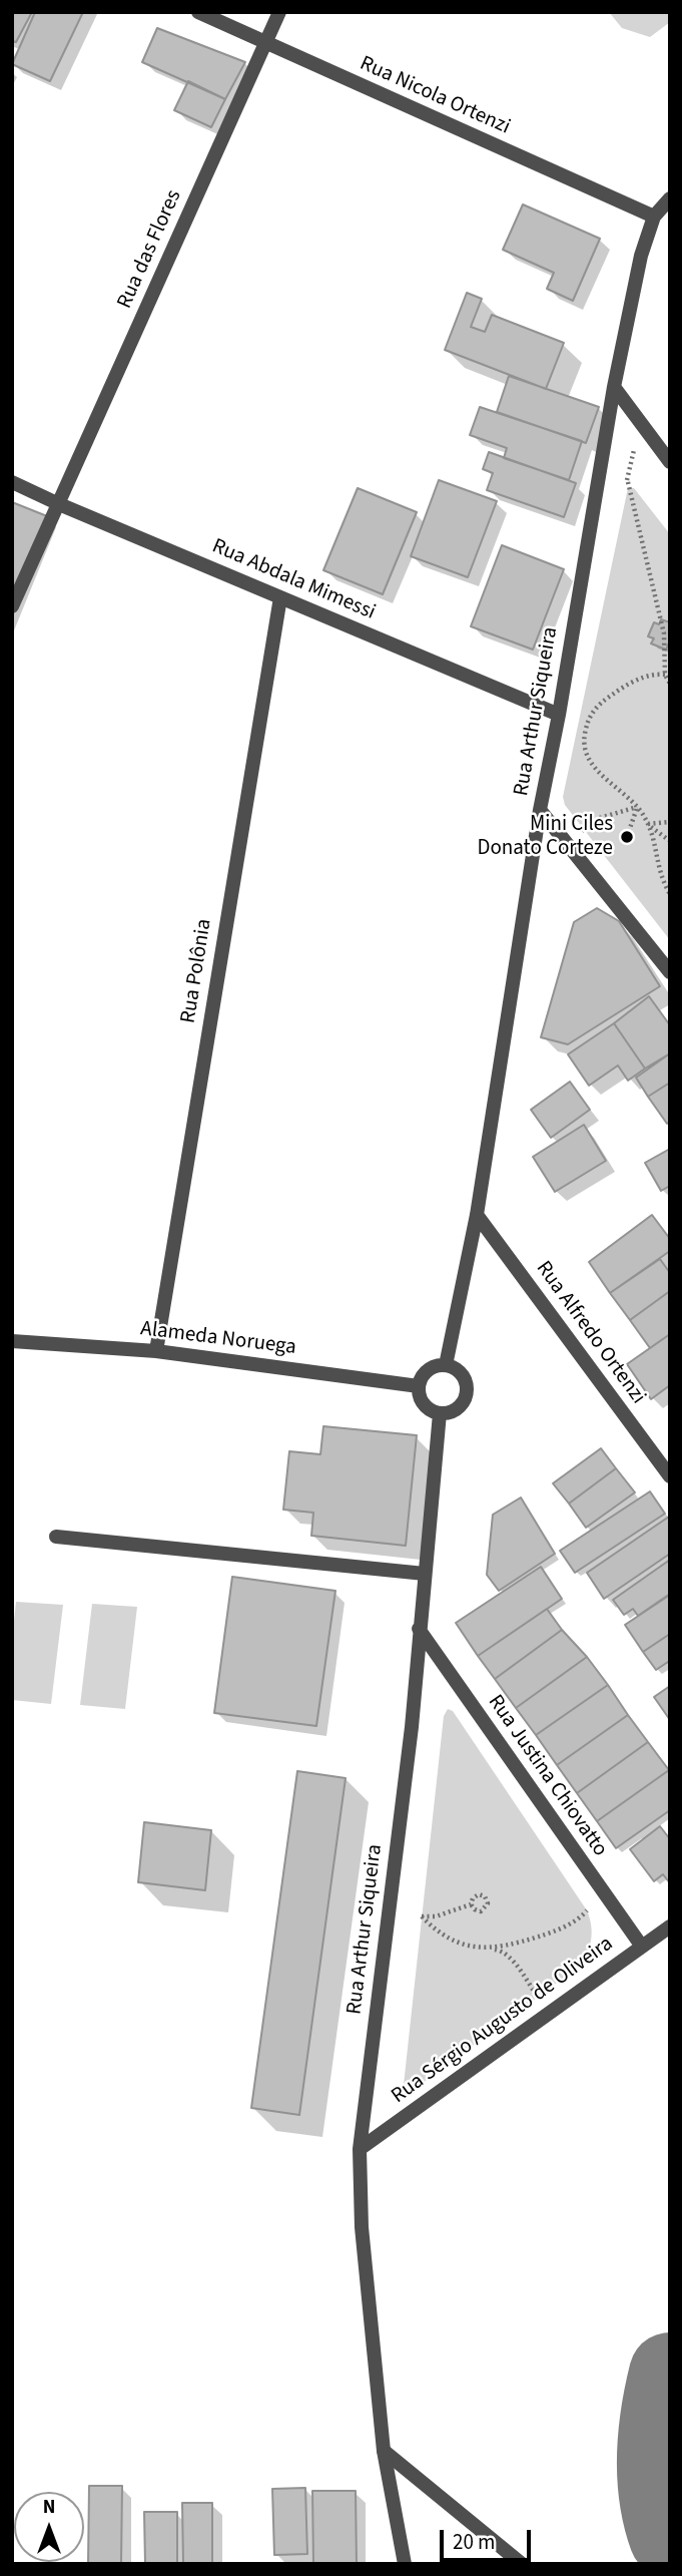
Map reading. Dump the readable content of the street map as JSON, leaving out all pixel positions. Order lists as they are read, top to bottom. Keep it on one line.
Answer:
{"streets":{"street":["Rua Nicola Ortenzi","Rua das Flores","Rua Abdala Mimessi","Rua Arthur Siqueira","Rua Polônia","Rua Alfredo Ortenzi","Alameda Noruega","Rua Justina Chiovatto","Rua Sérgio Augusto de Oliveira"]},"crossings":[["Rua Nicola Ortenzi","Rua das Flores"],["Rua Nicola Ortenzi","Rua Arthur Siqueira"],["Rua das Flores","Rua Abdala Mimessi"],["Rua Abdala Mimessi","Rua Arthur Siqueira"],["Rua Abdala Mimessi","Rua Polônia"],["Rua Arthur Siqueira","Rua Alfredo Ortenzi"],["Rua Arthur Siqueira","Alameda Noruega"],["Rua Arthur Siqueira","Rua Justina Chiovatto"],["Rua Arthur Siqueira","Rua Sérgio Augusto de Oliveira"],["Rua Polônia","Alameda Noruega"],["Rua Justina Chiovatto","Rua Sérgio Augusto de Oliveira"]],"places":["Mini Ciles Donato Corteze"],"scale_bar":"20 m","north":"top"}
